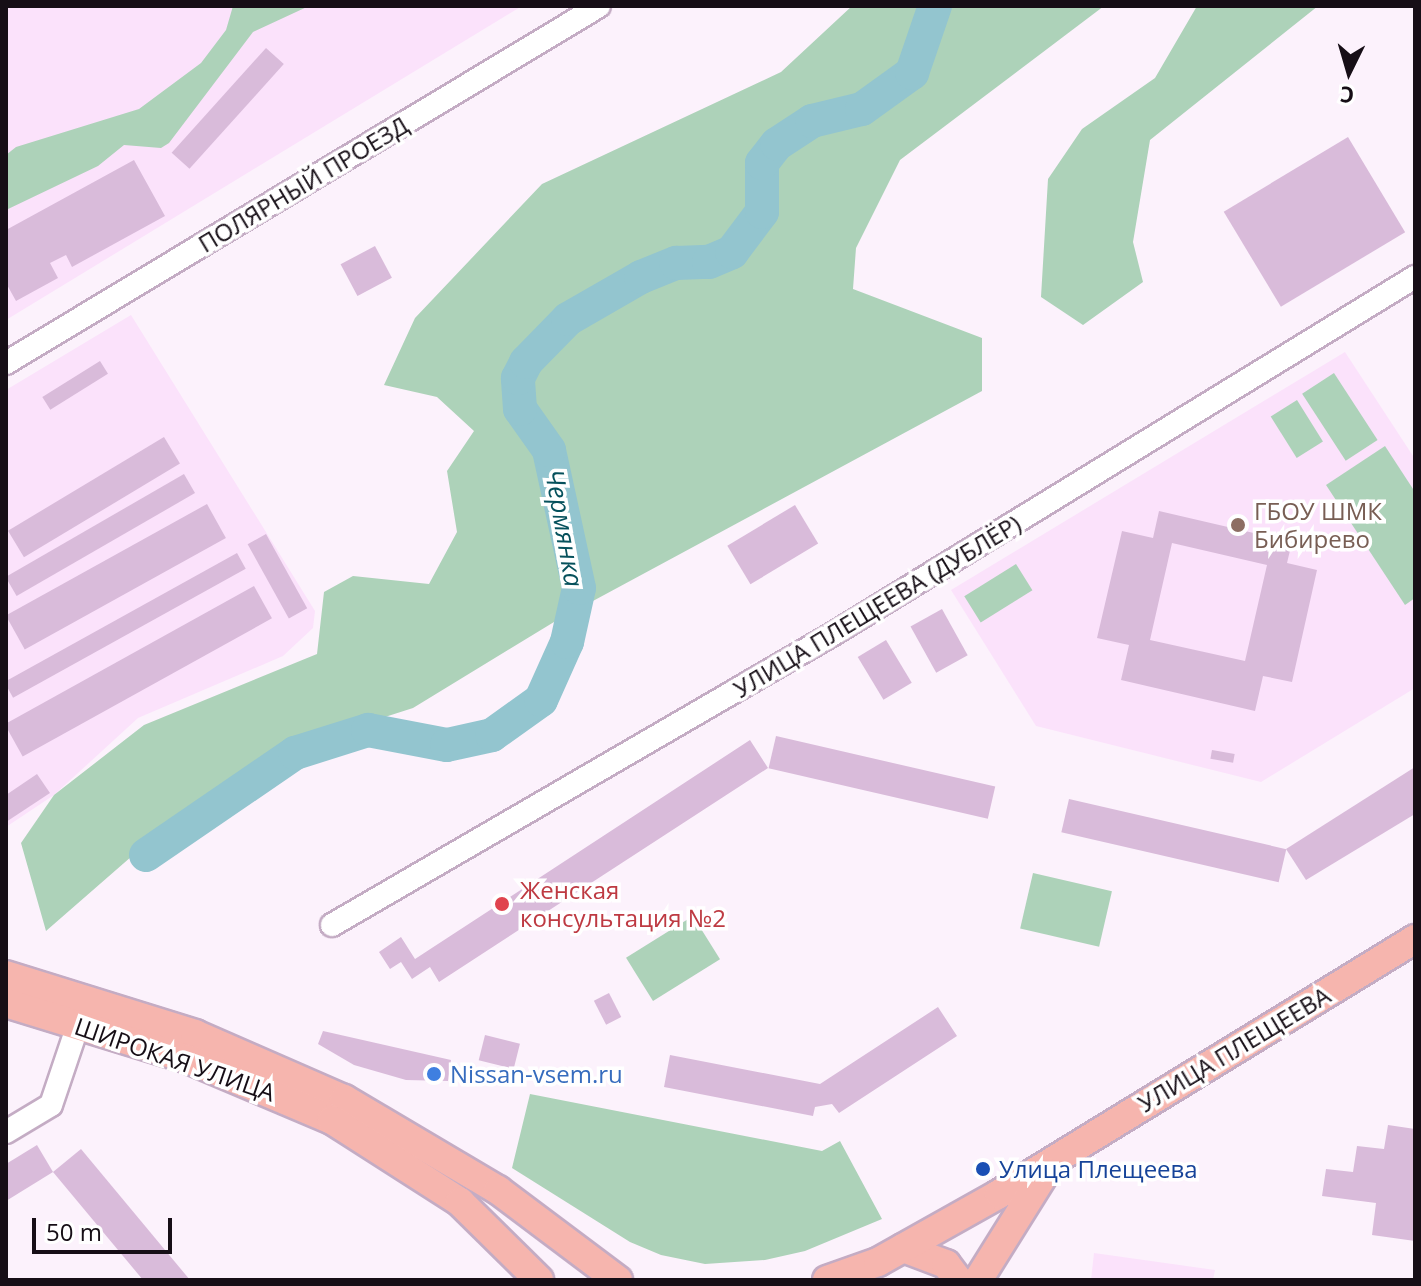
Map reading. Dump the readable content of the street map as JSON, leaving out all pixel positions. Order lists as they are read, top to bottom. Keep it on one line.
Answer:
{"streets":{"main road":["УЛИЦА ПЛЕЩЕЕВА","ШИРОКАЯ УЛИЦА"],"street":["ПОЛЯРНЫЙ ПРОЕЗД","УЛИЦА ПЛЕЩЕЕВА (ДУБЛЁР)"]},"water":["Чермянка"],"places":["ГБОУ ШМК Бибирево","Женская консультация №2","Nissan-vsem.ru","Улица Плещеева"],"scale_bar":"50 m","north":"bottom"}
